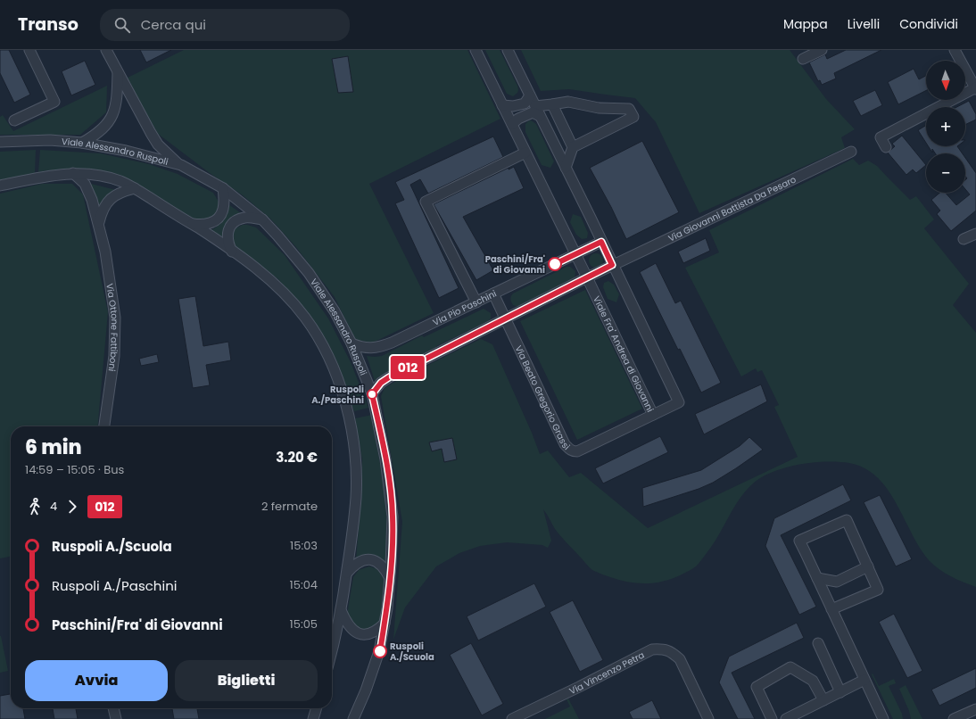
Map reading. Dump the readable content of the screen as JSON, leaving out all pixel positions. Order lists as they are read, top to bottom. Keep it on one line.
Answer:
{"streets":{"street":["Viale Alessandro Ruspoli","Via Giovanni Battista Da Pesaro","Via Pio Paschini","Via Ottone Fattiboni","Viale Fra' Andrea di Giovanni","Via Beato Gregorio Grassi","Via Vincenzo Petra"]},"crossings":[["Viale Alessandro Ruspoli","Via Pio Paschini"],["Via Giovanni Battista Da Pesaro","Viale Fra' Andrea di Giovanni"],["Via Pio Paschini","Viale Fra' Andrea di Giovanni"],["Viale Fra' Andrea di Giovanni","Via Beato Gregorio Grassi"]],"places":["Paschini/Fra' di Giovanni","Ruspoli A./Paschini","Ruspoli A./Scuola"],"lines":["bus line 012"],"north":"bottom","page":{"header":"Transo","search":"Cerca qui","nav":["Mappa","Livelli","Condividi"],"on_map":"012","map_buttons":["+","−"],"heading":["6 min","14:59 – 15:05 · Bus","3.20 €"],"legs":["4","012","2 fermate"],"list":[{"name":"Ruspoli A./Scuola","value":"15:03"},{"name":"Ruspoli A./Paschini","value":"15:04"},{"name":"Paschini/Fra' di Giovanni","value":"15:05"}],"buttons":["Avvia","Biglietti"]}}
